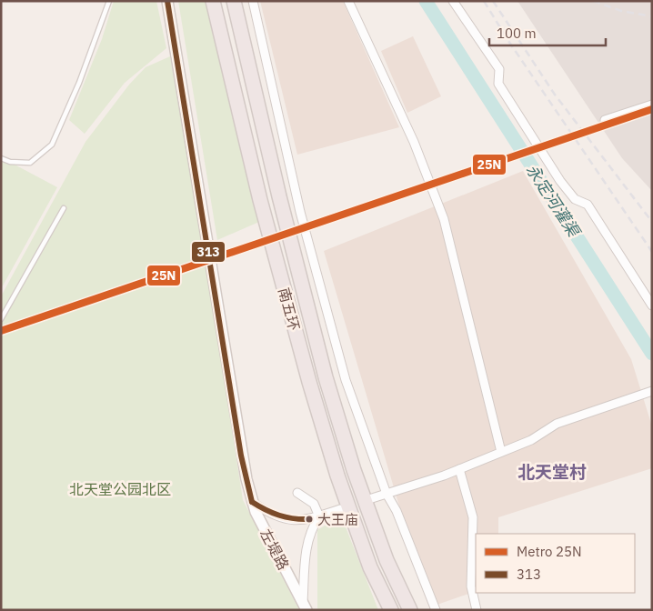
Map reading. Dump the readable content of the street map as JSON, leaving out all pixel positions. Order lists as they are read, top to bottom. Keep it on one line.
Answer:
{"streets":{"highway":["南五环"],"main road":["左堤路"]},"districts":["北天堂村"],"water":["永定河灌渠"],"parks":["北天堂公园北区"],"places":["大王庙"],"lines":["transit line 313","metro line 25N"],"legend":["Metro 25N","313"],"scale_bar":"100 m"}
